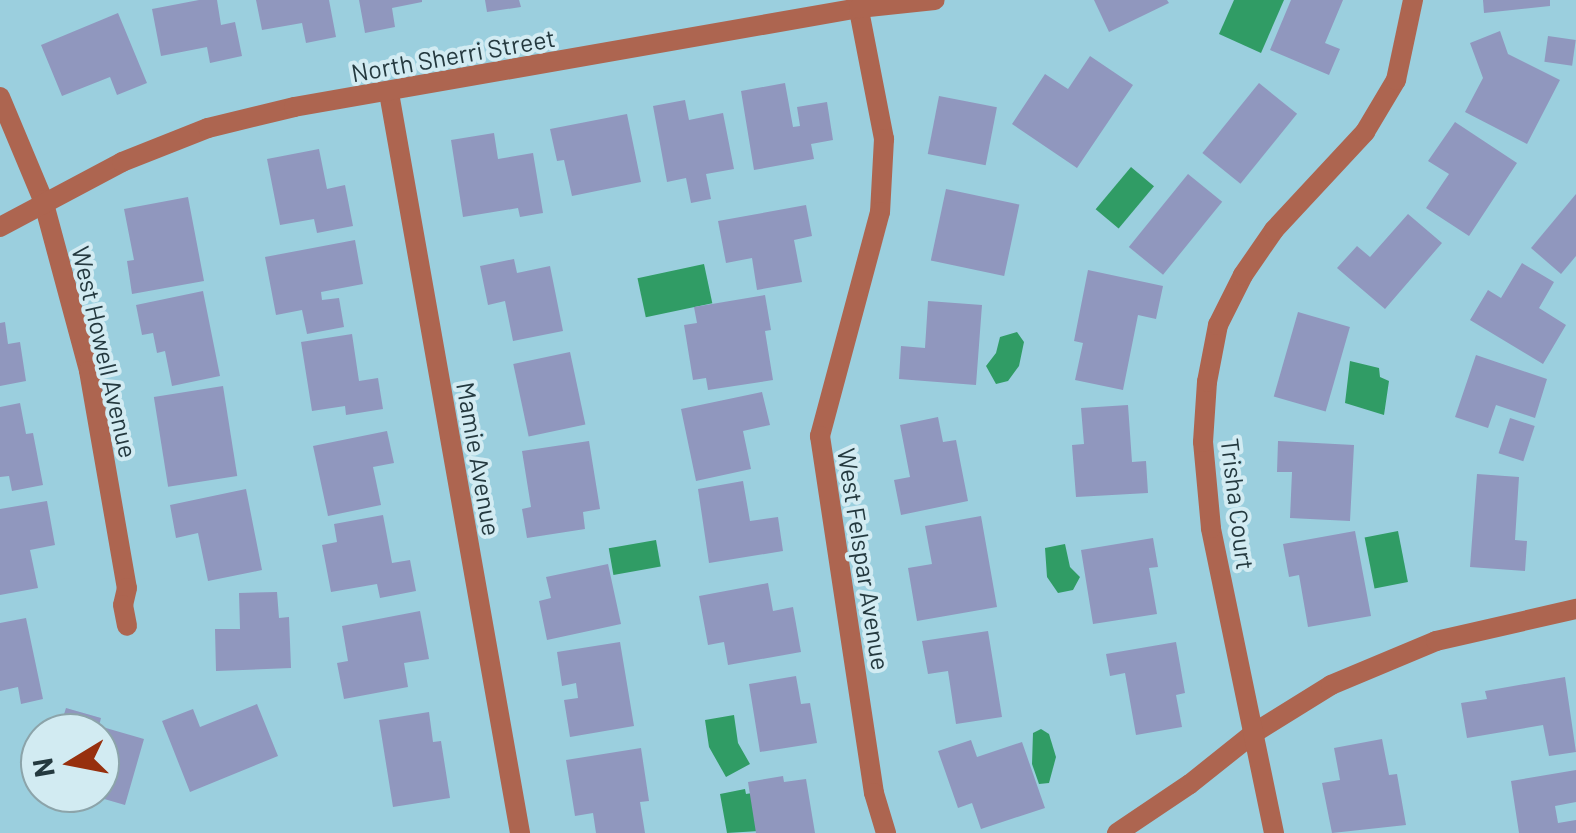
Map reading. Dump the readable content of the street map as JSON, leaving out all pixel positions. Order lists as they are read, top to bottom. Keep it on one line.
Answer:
{"streets":{"street":["North Sherri Street","West Howell Avenue","Mamie Avenue","Trisha Court","West Felspar Avenue"]},"crossings":[["North Sherri Street","West Howell Avenue"],["North Sherri Street","Mamie Avenue"],["North Sherri Street","West Felspar Avenue"]],"north":"left"}
